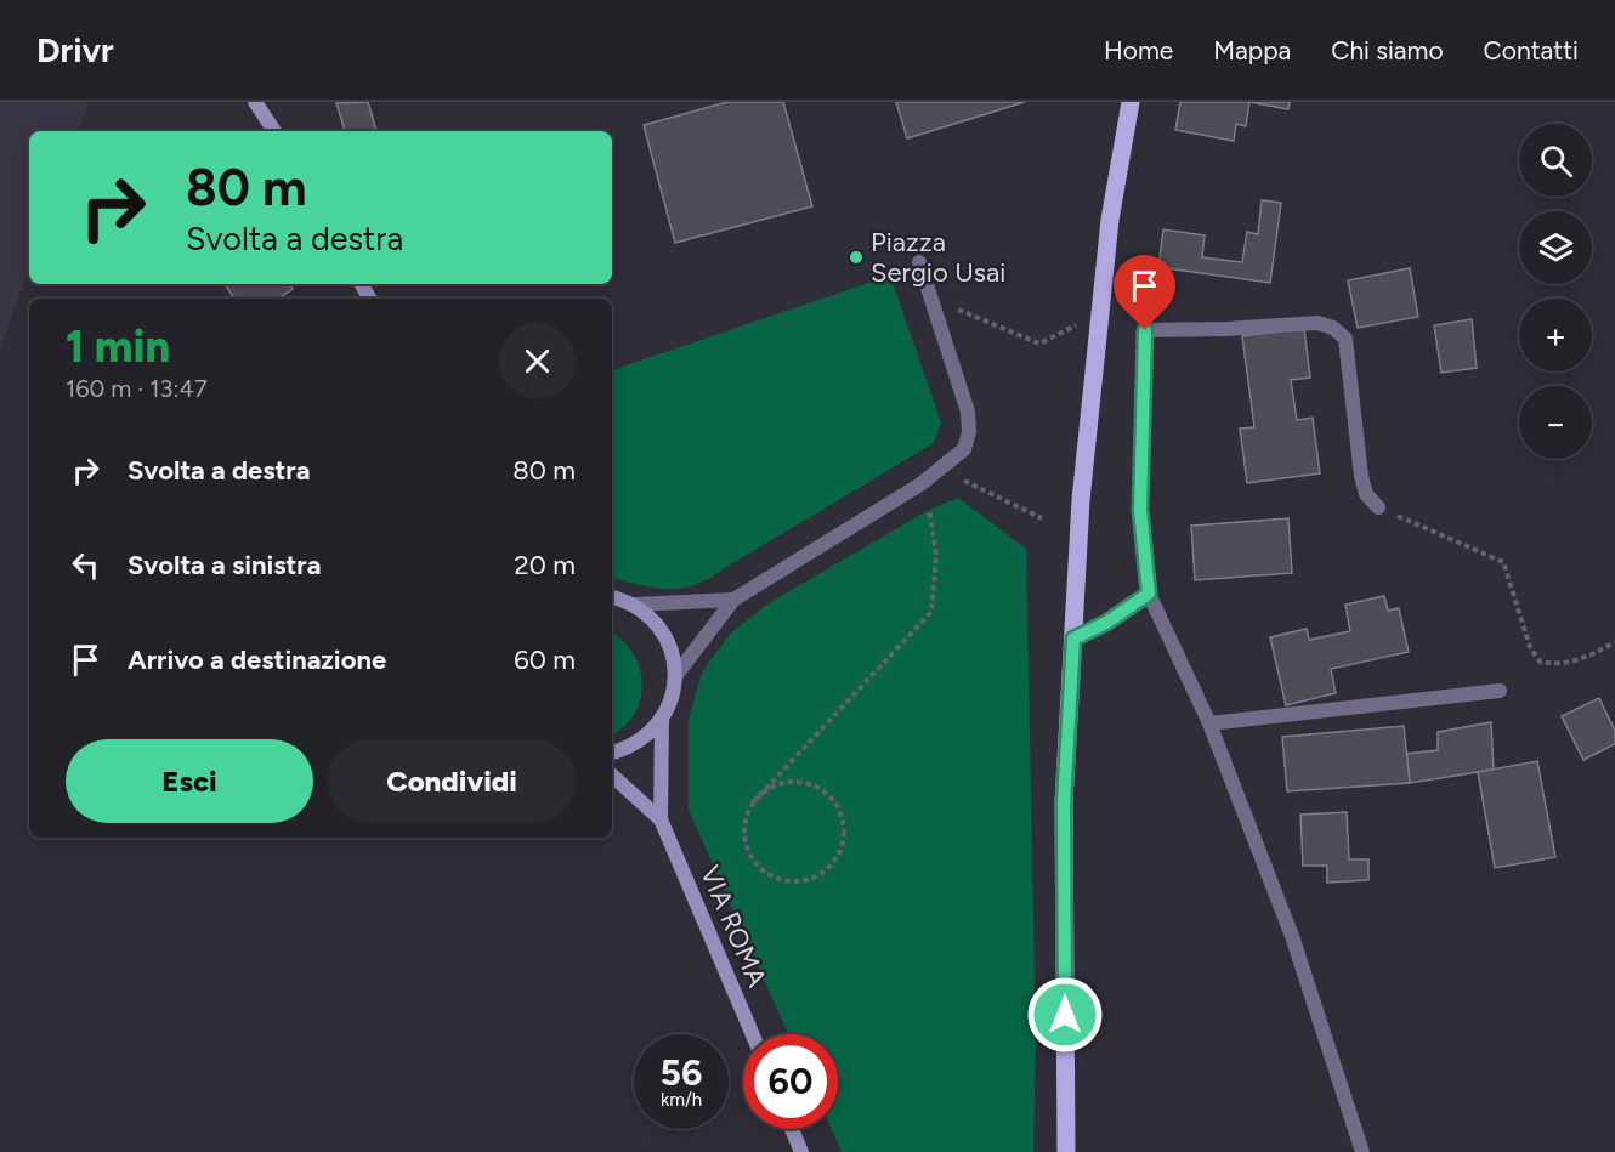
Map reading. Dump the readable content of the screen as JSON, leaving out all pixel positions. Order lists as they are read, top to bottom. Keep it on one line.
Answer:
{"streets":{"main road":["VIA ROMA"]},"places":["Piazza Sergio Usai"],"page":{"header":"Drivr","nav":["Home","Mappa","Chi siamo","Contatti"],"map_buttons":["+","−"],"turn":["80 m","Svolta a destra"],"heading":["1 min","160 m · 13:47"],"list":[{"name":"Svolta a destra","value":"80 m"},{"name":"Svolta a sinistra","value":"20 m"},{"name":"Arrivo a destinazione","value":"60 m"}],"buttons":["Esci","Condividi"],"speed":"56 km/h","limit":"60"}}
